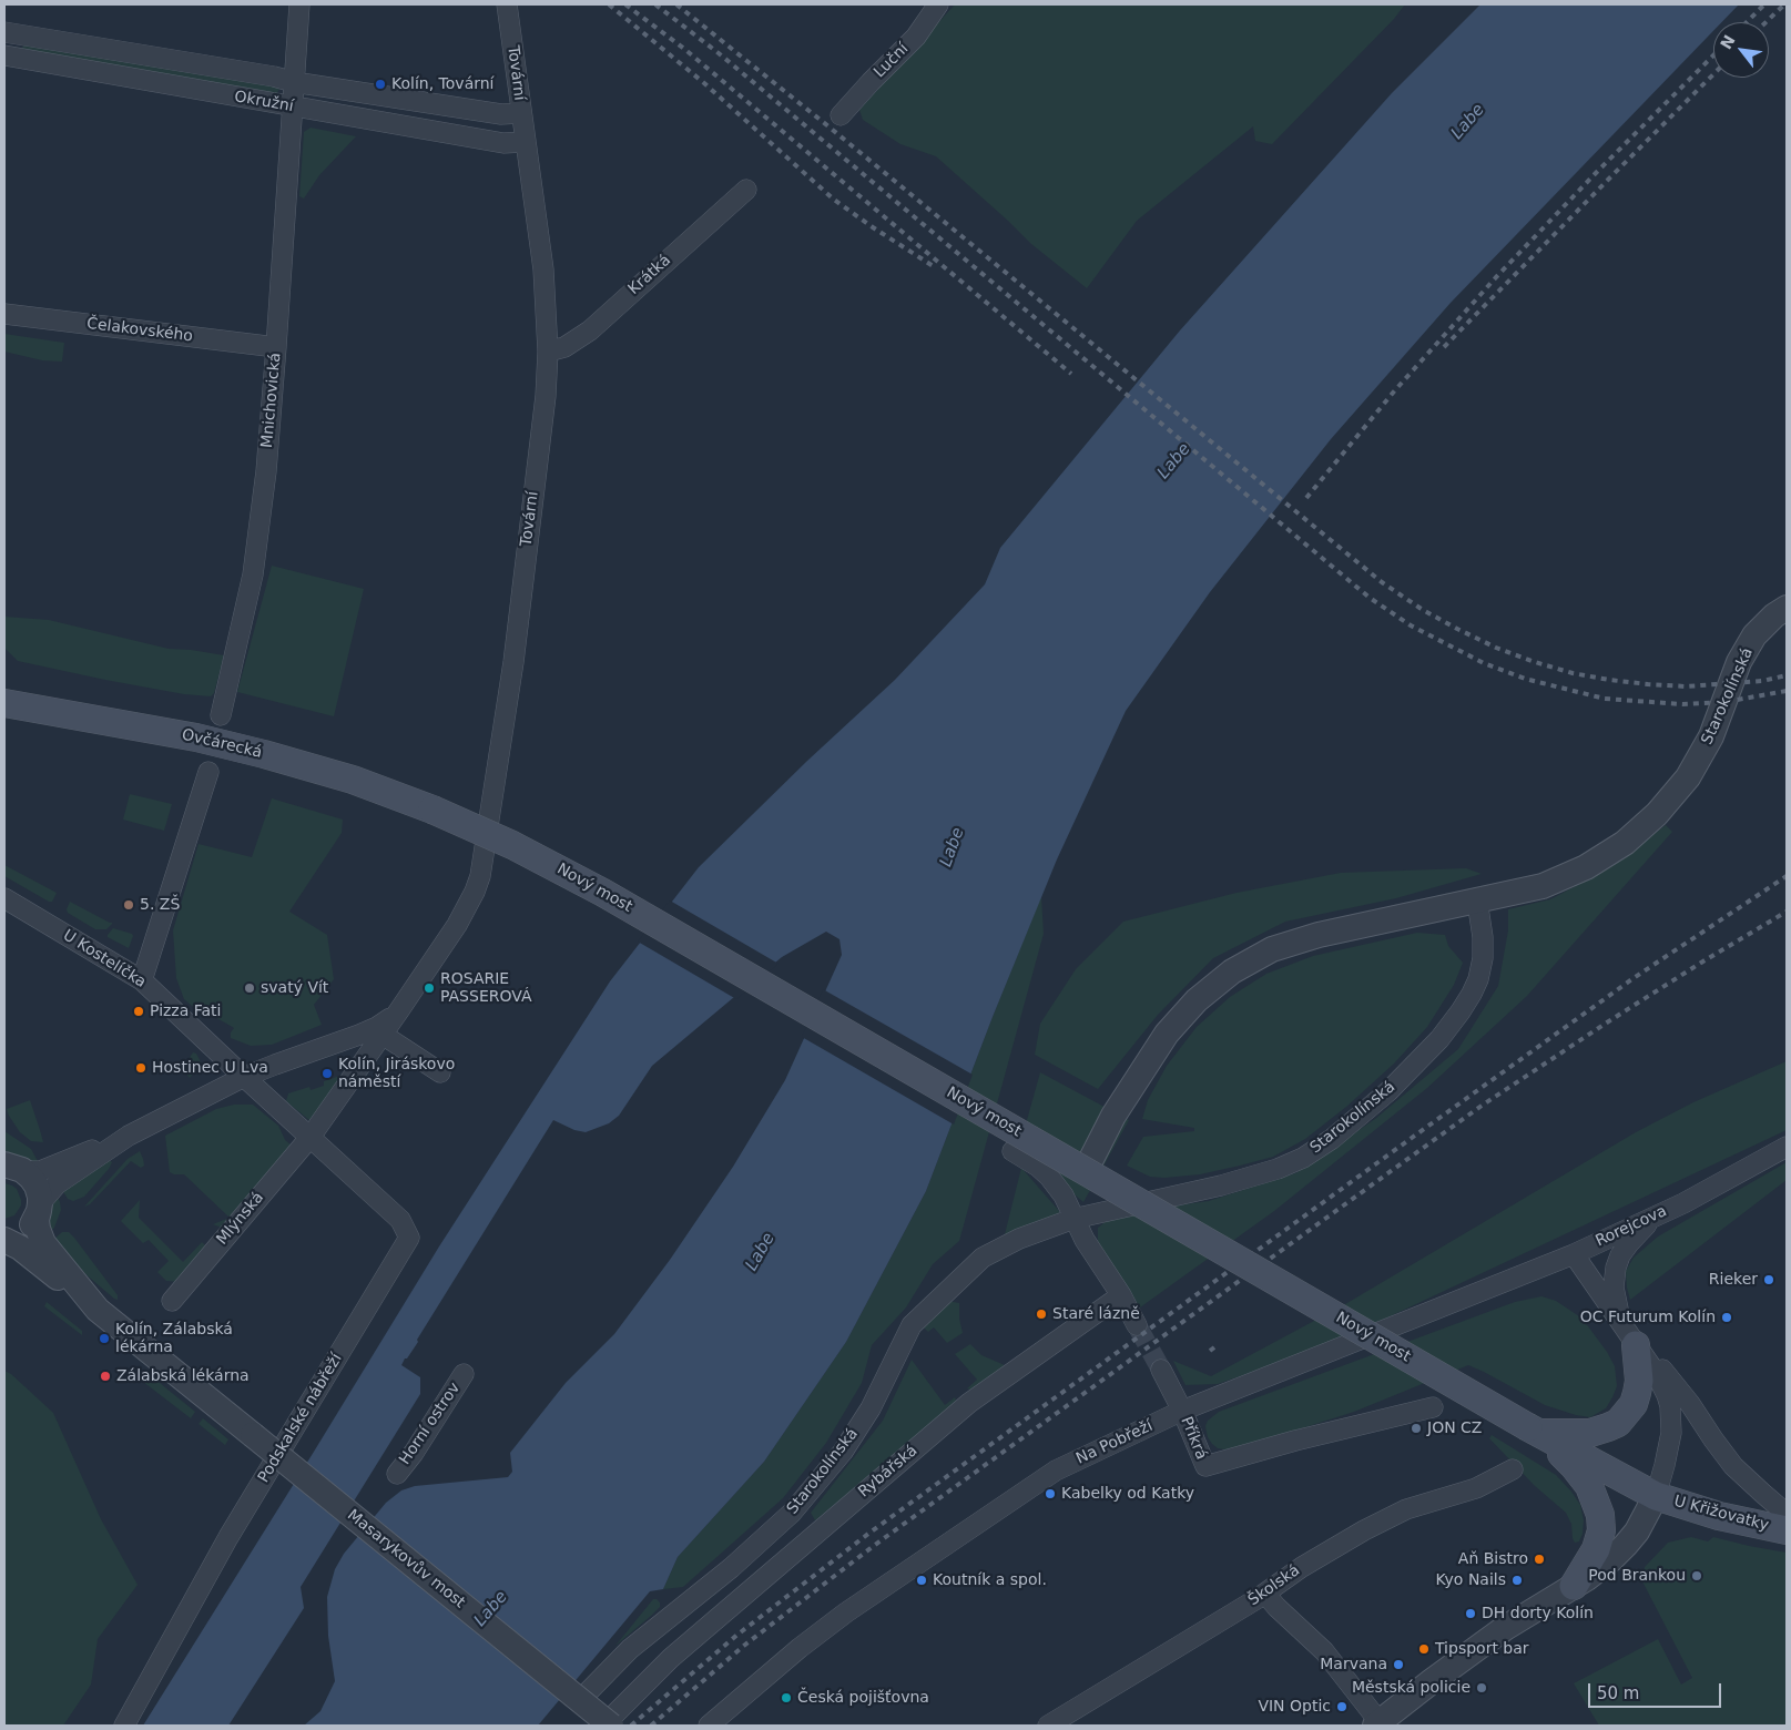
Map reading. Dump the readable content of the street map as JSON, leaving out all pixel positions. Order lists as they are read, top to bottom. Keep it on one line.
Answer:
{"streets":{"main road":["Ovčárecká","Nový most","U Křižovatky"],"street":["Luční","Tovární","Okružní","Krátká","Čelakovského","Mnichovická","Starokolínská","U Kostelíčka","Mlýnská","Rorejcova","Podskalské nábřeží","Horní ostrov","Příkrá","Na Pobřeží","Rybářská","Masarykovův most","Školská"]},"crossings":[["Tovární","Okružní"],["Tovární","Krátká"],["Tovární","Mlýnská"],["Okružní","Mnichovická"],["Čelakovského","Mnichovická"],["Starokolínská","Nový most"],["Starokolínská","Masarykovův most"],["Ovčárecká","Nový most"],["Nový most","U Křižovatky"],["U Kostelíčka","Mlýnská"],["U Kostelíčka","Podskalské nábřeží"],["Mlýnská","Podskalské nábřeží"],["Rorejcova","Na Pobřeží"],["Příkrá","Na Pobřeží"]],"water":["Labe"],"places":["Kolín, Tovární","5. ZŠ","svatý Vít","ROSARIE PASSEROVÁ","Pizza Fati","Hostinec U Lva","Kolín, Jiráskovo náměstí","Rieker","Staré lázně","OC Futurum Kolín","Kolín, Zálabská lékárna","Zálabská lékárna","JON CZ","Kabelky od Katky","Aň Bistro","Pod Brankou","Koutník a spol.","Kyo Nails","DH dorty Kolín","Tipsport bar","Marvana","Městská policie","Česká pojišťovna","VIN Optic"],"scale_bar":"50 m","north":"top left"}
